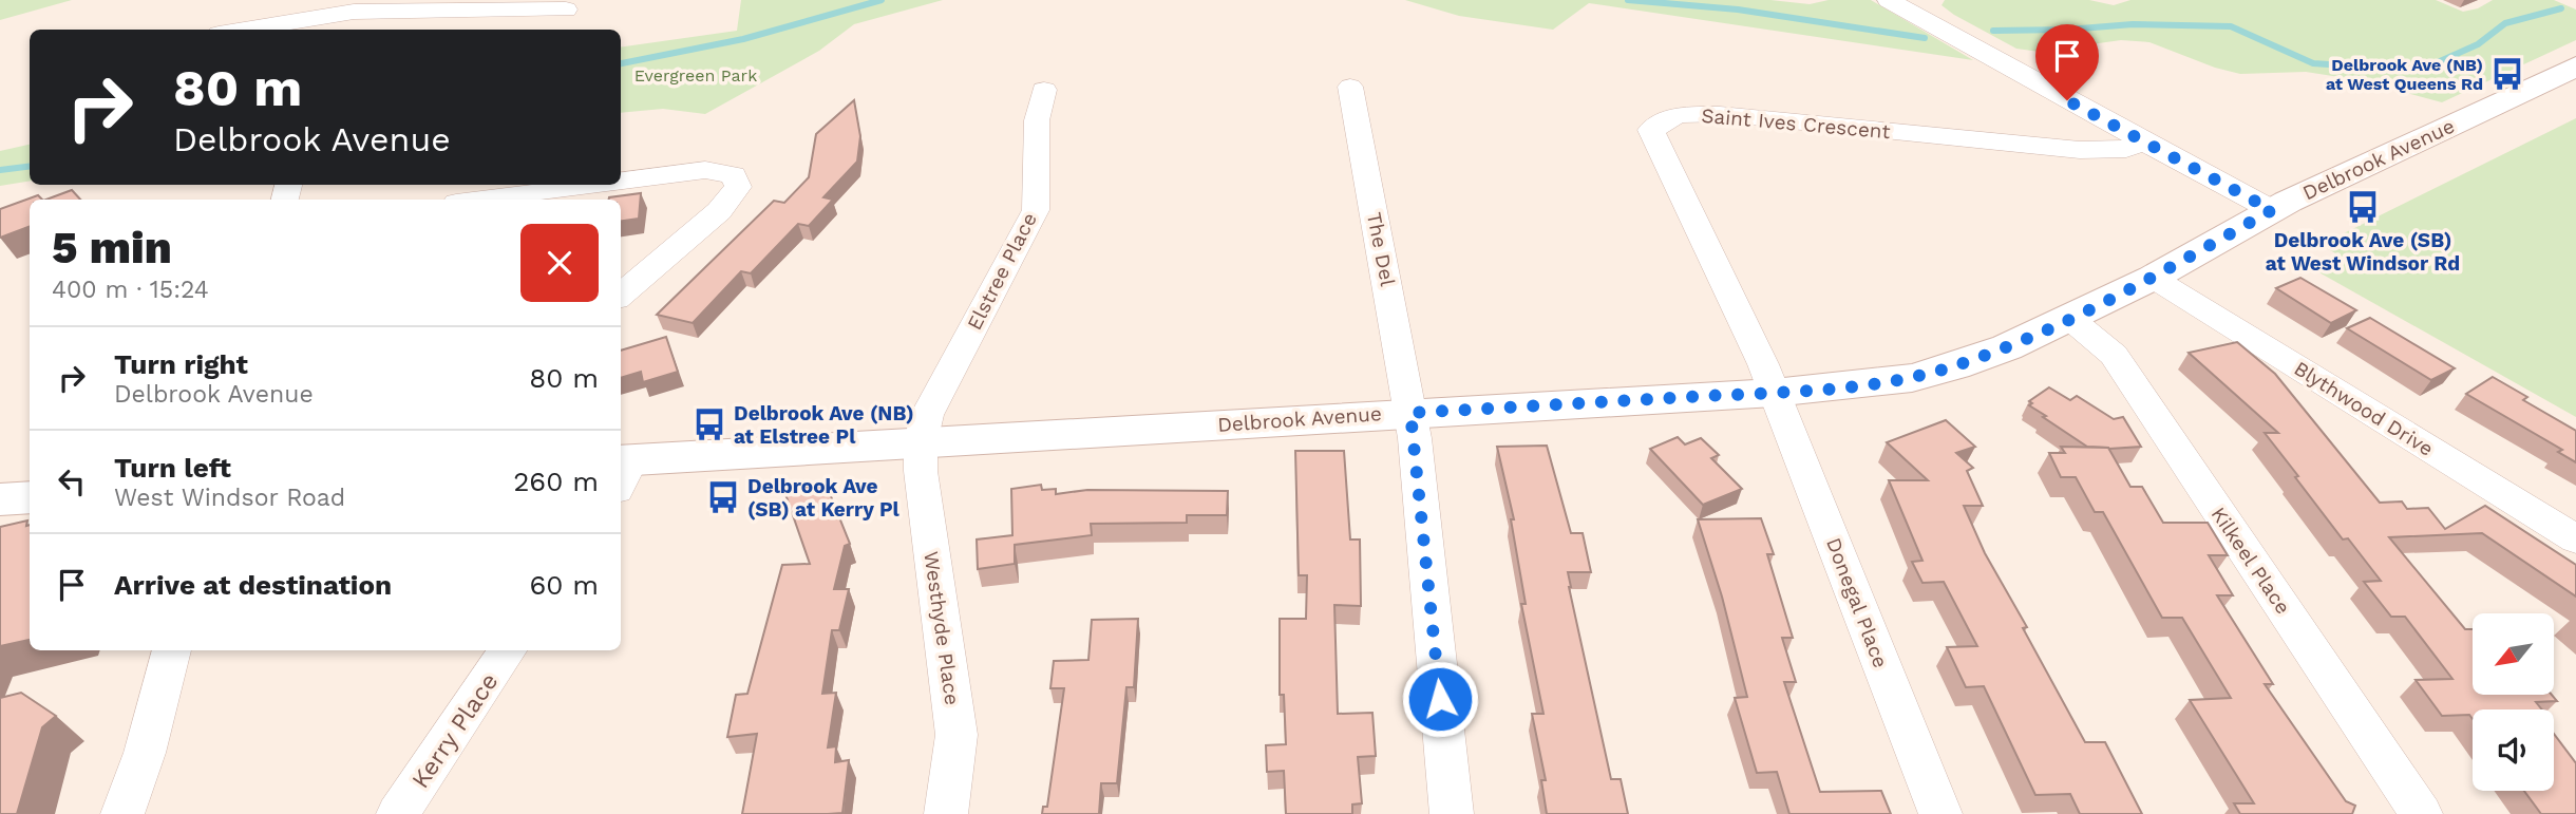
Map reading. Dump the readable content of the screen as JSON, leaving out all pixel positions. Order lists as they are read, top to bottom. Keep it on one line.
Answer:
{"streets":{"street":["Saint Ives Crescent","Delbrook Avenue","The Del","Elstree Place","Blythwood Drive","Kilkeel Place","Donegal Place","Westhyde Place","Kerry Place"]},"crossings":[["Saint Ives Crescent","Delbrook Avenue"],["Saint Ives Crescent","Donegal Place"],["Delbrook Avenue","The Del"],["Delbrook Avenue","Elstree Place"],["Delbrook Avenue","Blythwood Drive"],["Delbrook Avenue","Kilkeel Place"],["Delbrook Avenue","Donegal Place"],["Delbrook Avenue","Westhyde Place"],["Elstree Place","Westhyde Place"]],"parks":["Evergreen Park"],"places":{"bus stop":["Delbrook Ave (NB) at West Queens Rd","Delbrook Ave (SB) at West Windsor Rd","Delbrook Ave (NB) at Elstree Pl","Delbrook Ave (SB) at Kerry Pl"]},"north":"bottom left","page":{"turn":["80 m","Delbrook Avenue"],"heading":["5 min","400 m · 15:24"],"list":[{"name":"Turn right","note":"Delbrook Avenue","value":"80 m"},{"name":"Turn left","note":"West Windsor Road","value":"260 m"},{"name":"Arrive at destination","value":"60 m"}]}}
